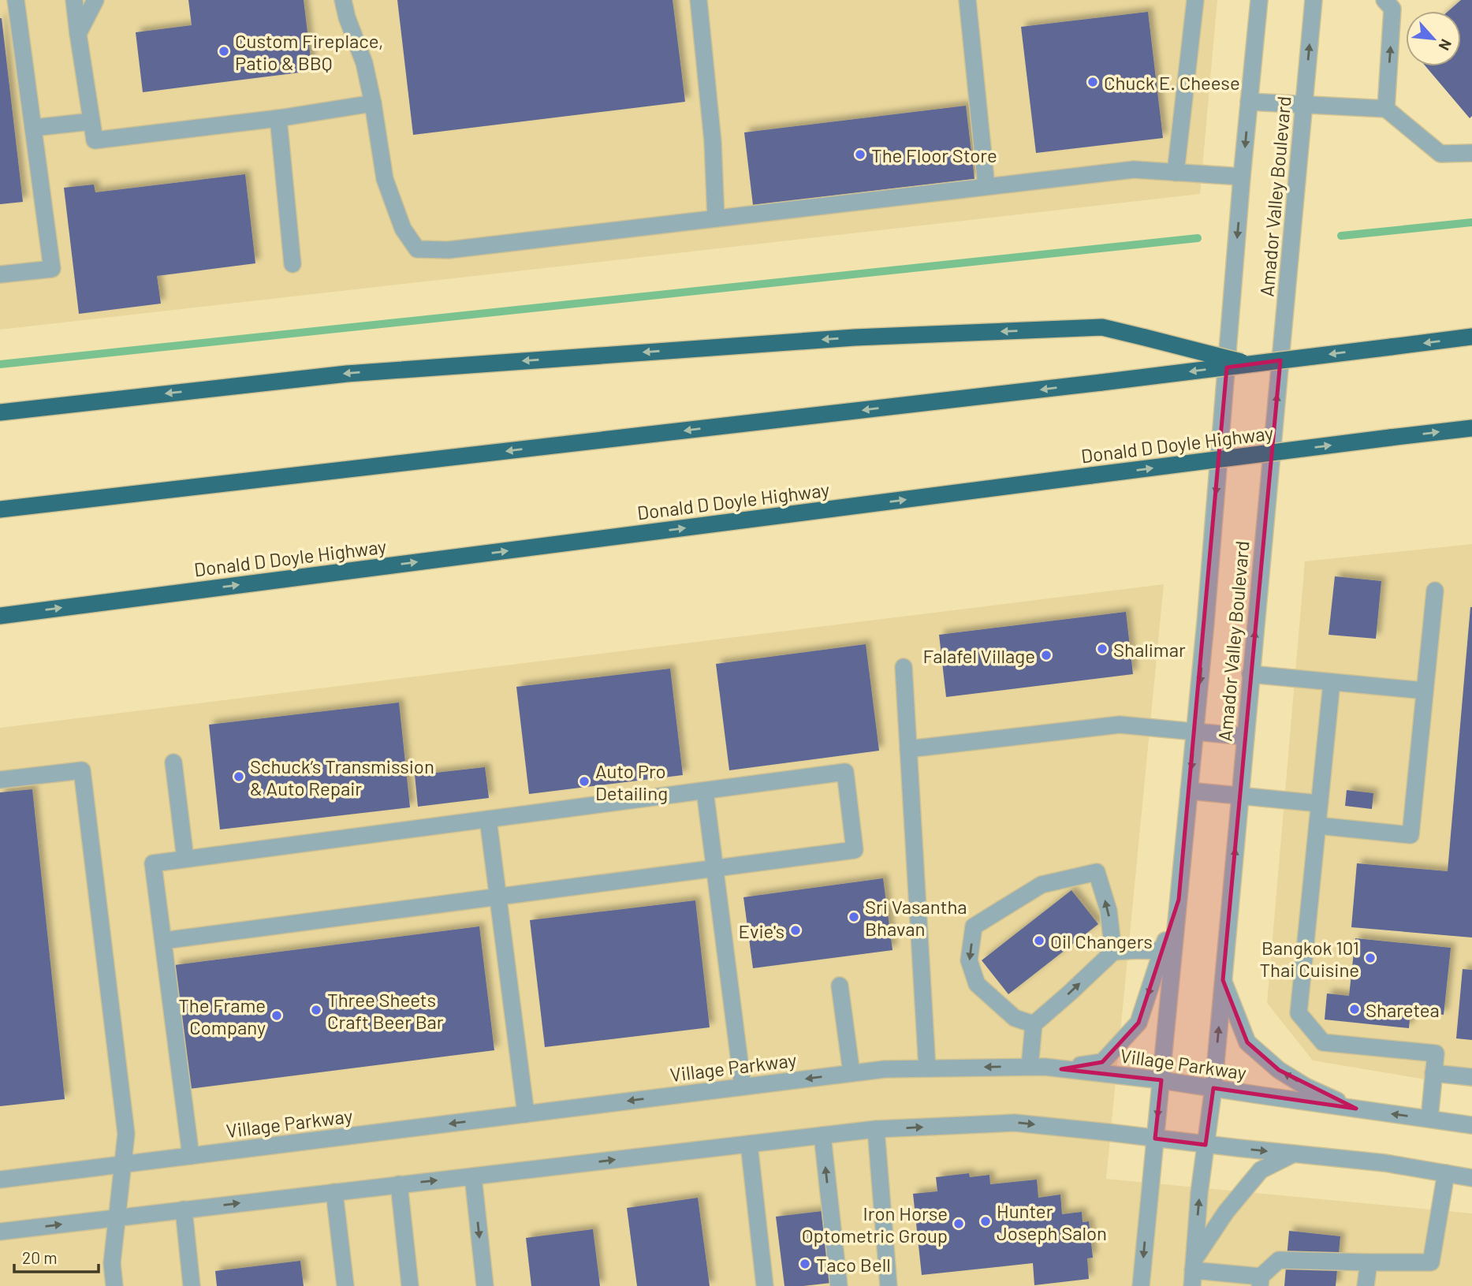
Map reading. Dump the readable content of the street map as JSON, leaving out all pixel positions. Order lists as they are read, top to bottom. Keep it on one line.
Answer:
{"streets":{"highway":["Donald D Doyle Highway"],"street":["Amador Valley Boulevard","Village Parkway"]},"crossings":[["Amador Valley Boulevard","Village Parkway"]],"places":["Custom Fireplace, Patio & BBQ","Chuck E. Cheese","The Floor Store","Shalimar","Falafel Village","Schuck’s Transmission & Auto Repair","Auto Pro Detailing","Sri Vasantha Bhavan","Evie's","Oil Changers","Bangkok 101 Thai Cuisine","Sharetea","Three Sheets Craft Beer Bar","The Frame Company","Hunter Joseph Salon","Iron Horse Optometric Group","Taco Bell"],"scale_bar":"20 m","north":"bottom right"}
